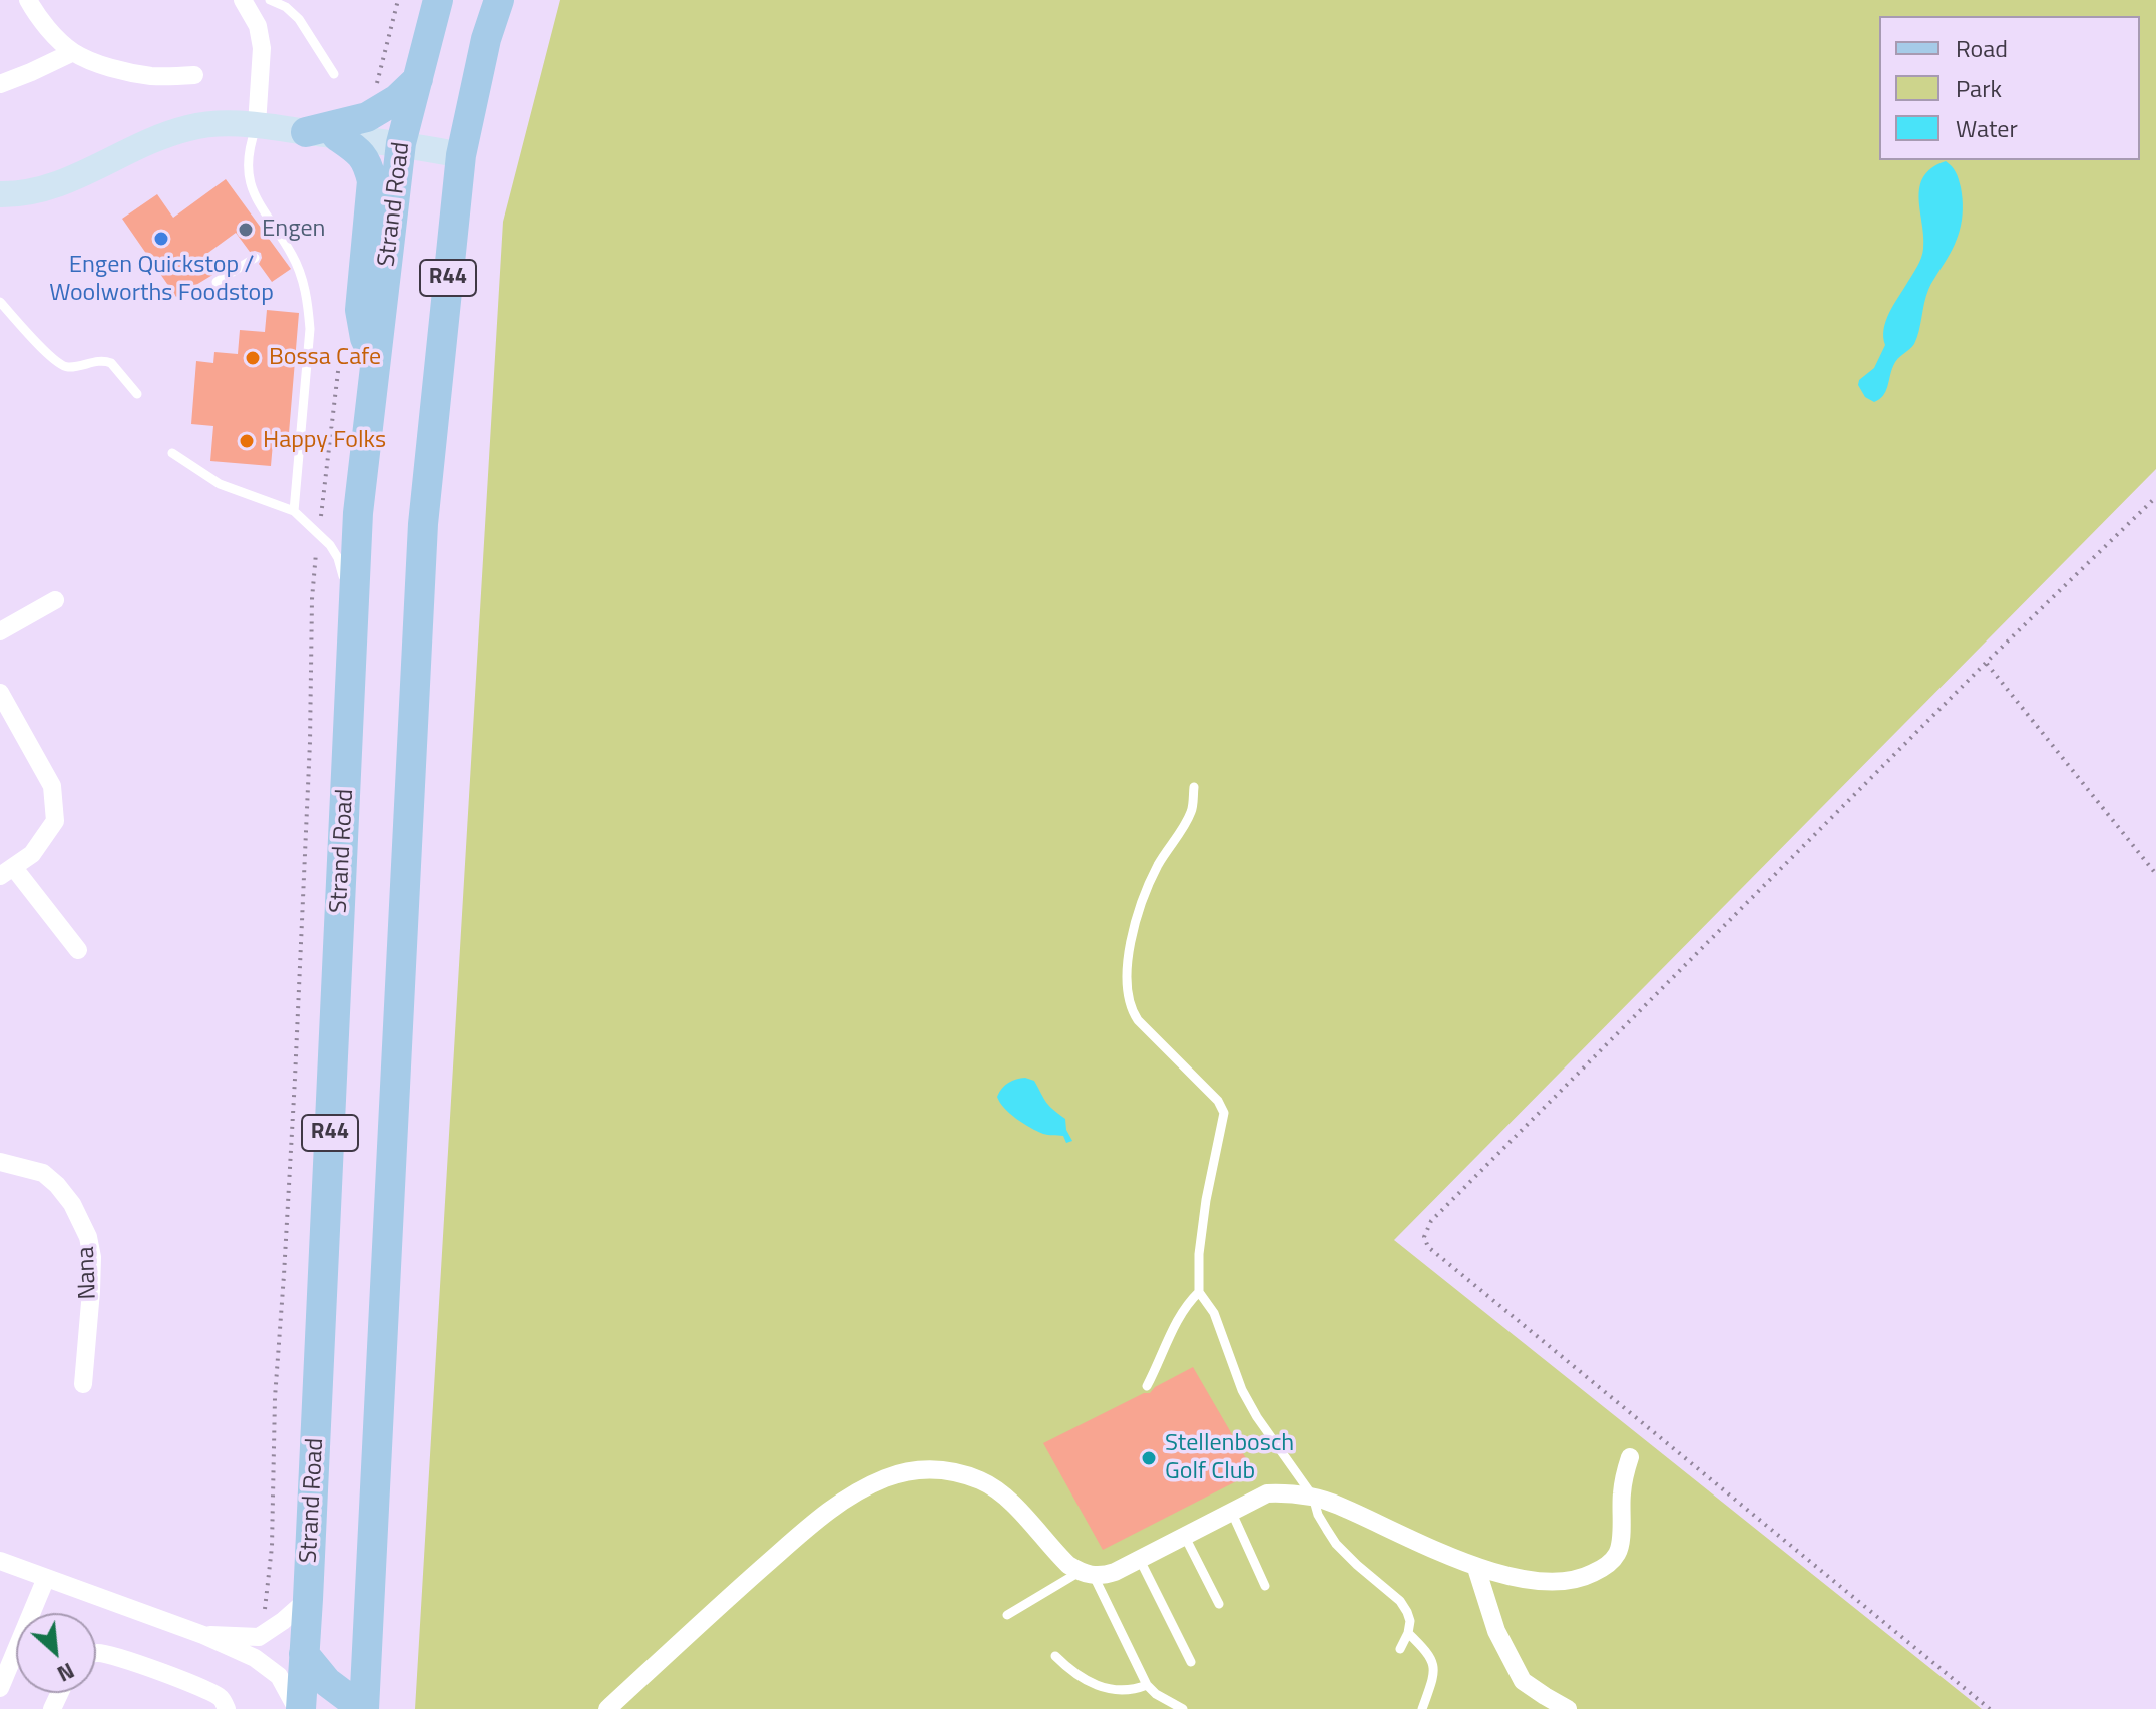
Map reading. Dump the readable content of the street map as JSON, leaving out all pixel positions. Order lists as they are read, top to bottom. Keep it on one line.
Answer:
{"streets":{"main road":["Strand Road","R44"],"street":["Nana"]},"places":["Engen","Engen Quickstop / Woolworths Foodstop","Bossa Cafe","Happy Folks","Stellenbosch Golf Club"],"legend":["Road","Park","Water"],"north":"bottom right"}
